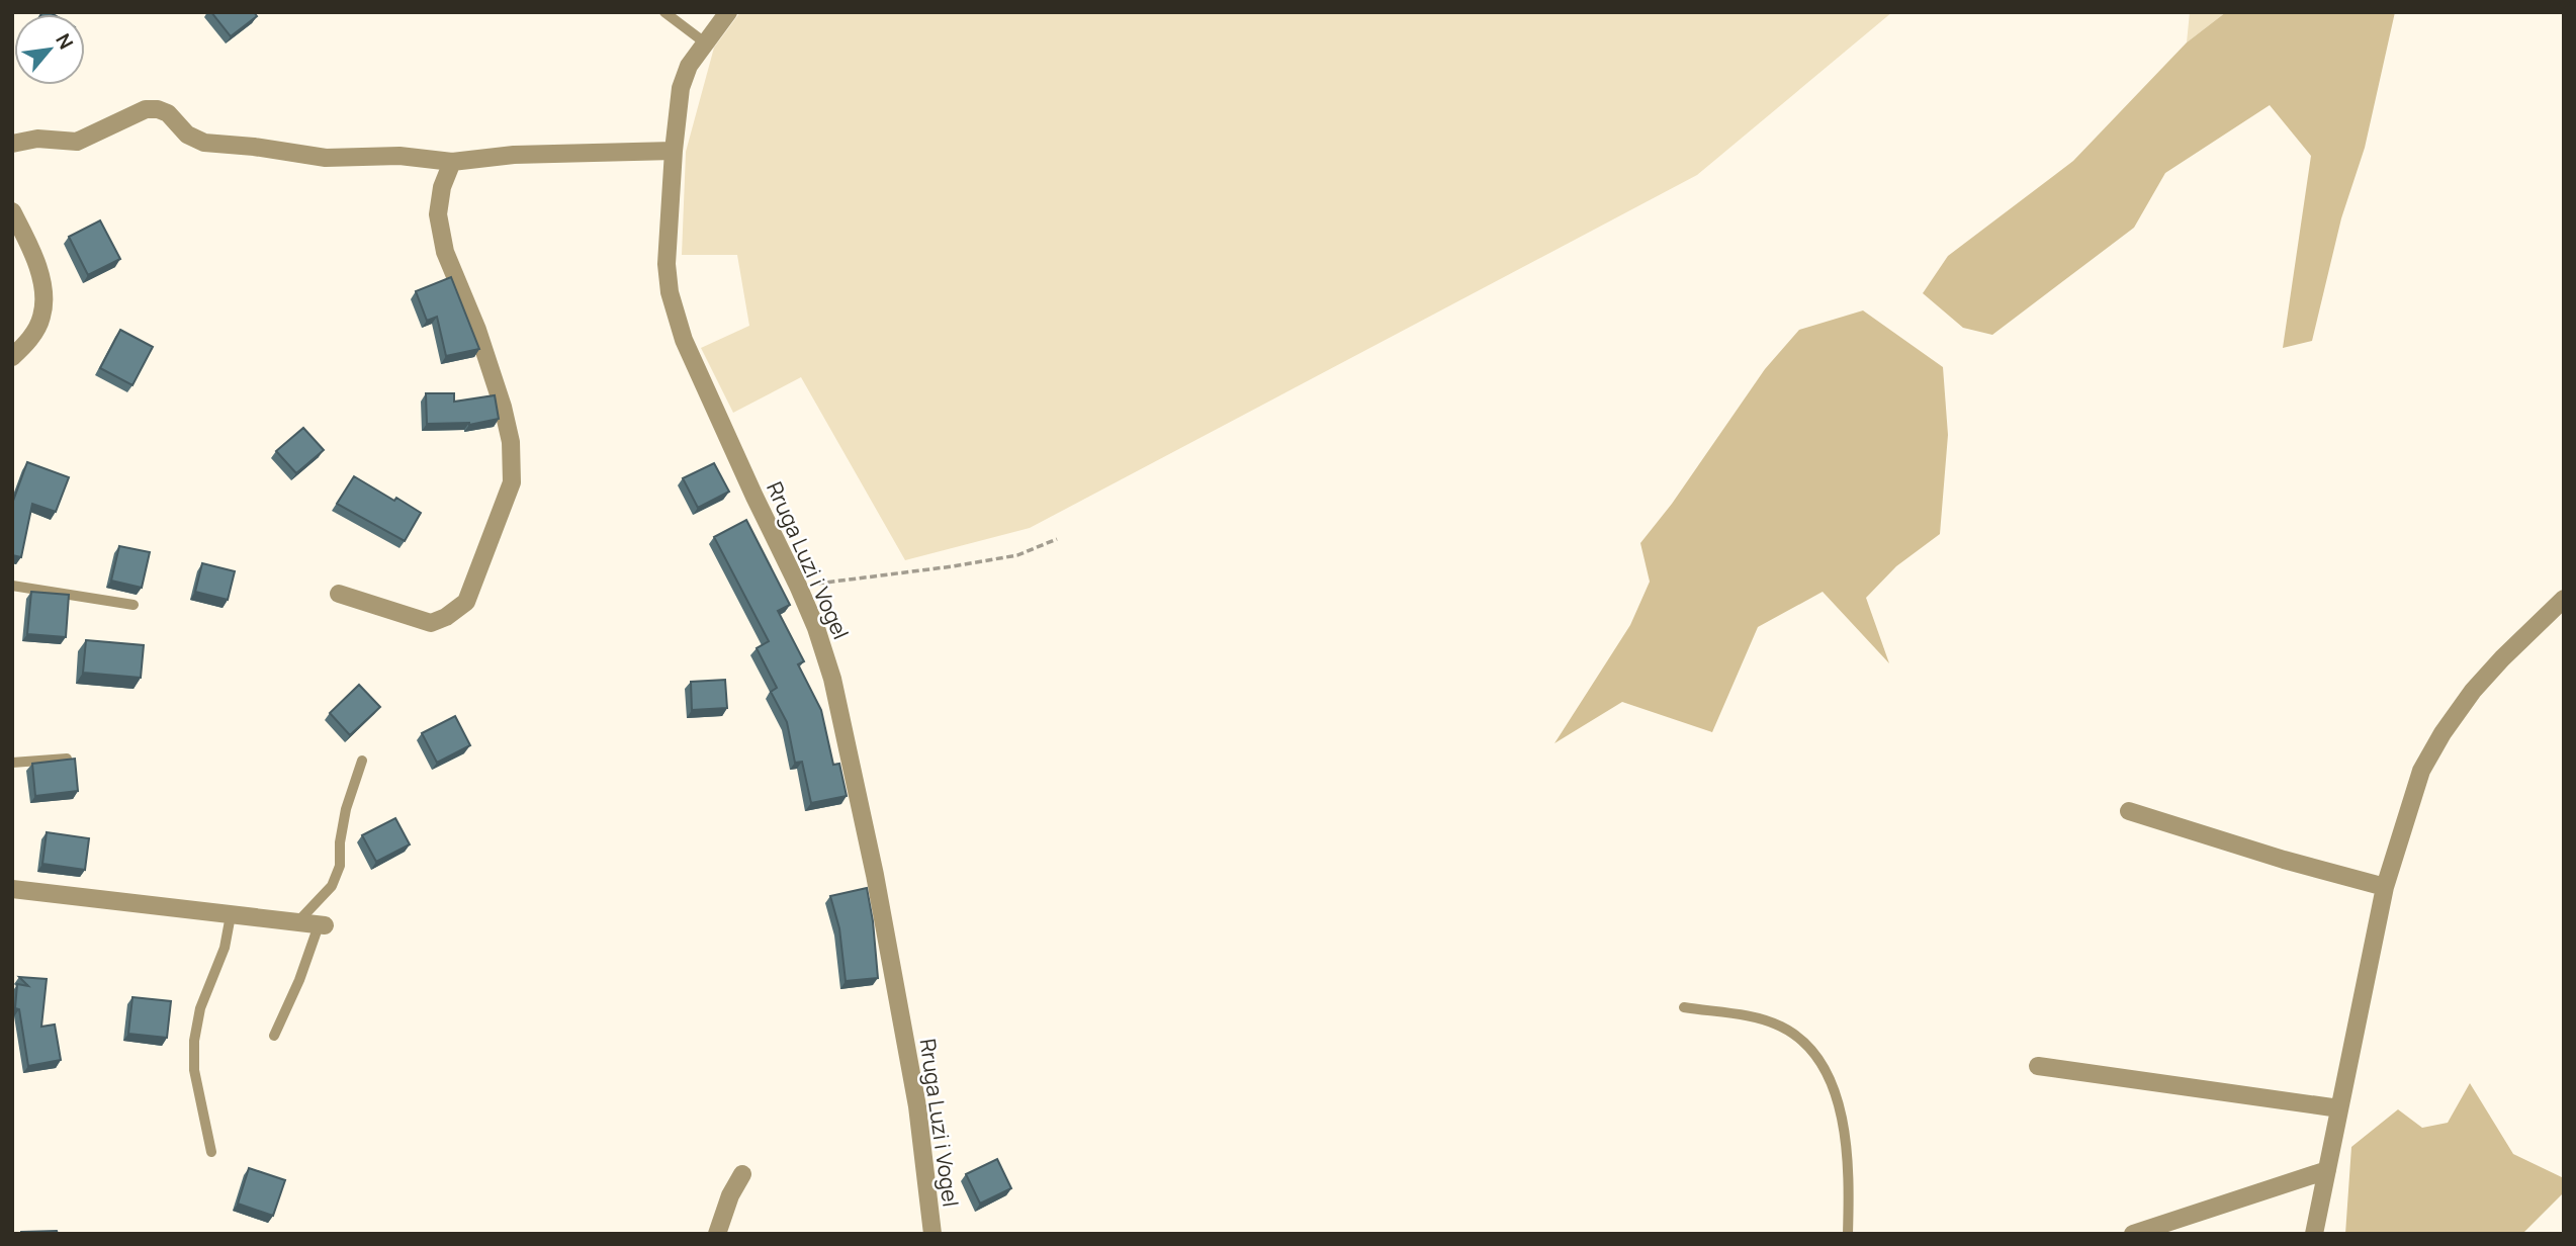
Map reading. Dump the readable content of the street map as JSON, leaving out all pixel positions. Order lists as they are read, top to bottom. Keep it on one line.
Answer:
{"streets":{"street":["Rruga Luzi i Vogel"]},"north":"top right"}
